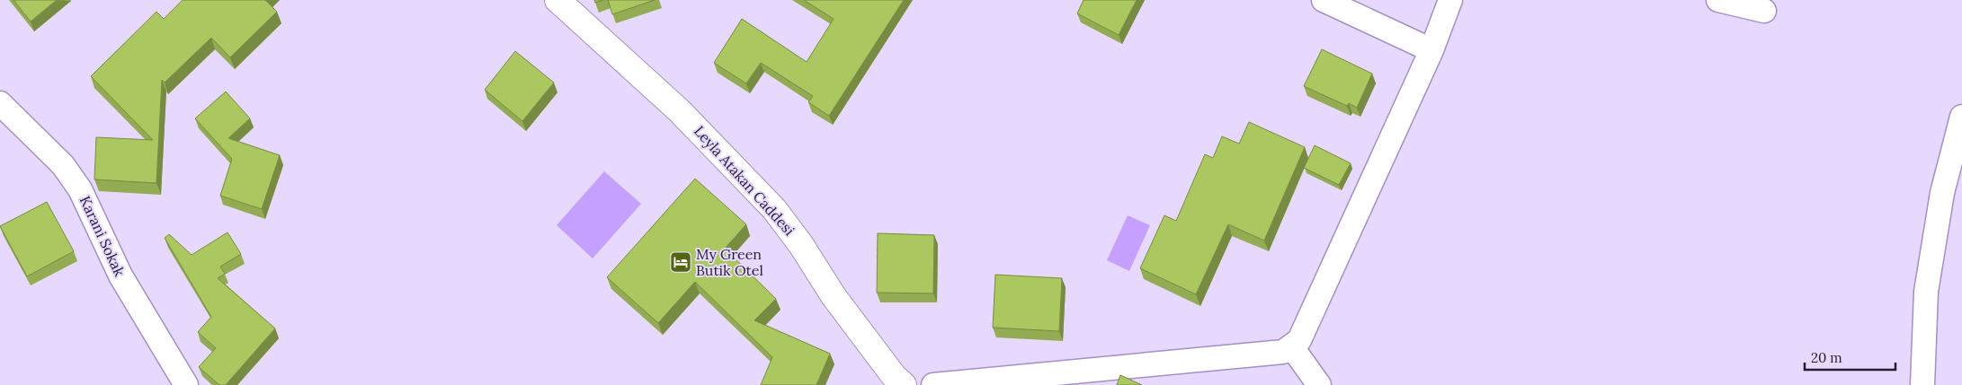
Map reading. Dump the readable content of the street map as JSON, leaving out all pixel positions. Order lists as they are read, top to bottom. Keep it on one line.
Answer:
{"streets":{"main road":["Leyla Atakan Caddesi"],"street":["Karani Sokak"]},"places":{"hotel":["My Green Butik Otel"]},"scale_bar":"20 m"}
